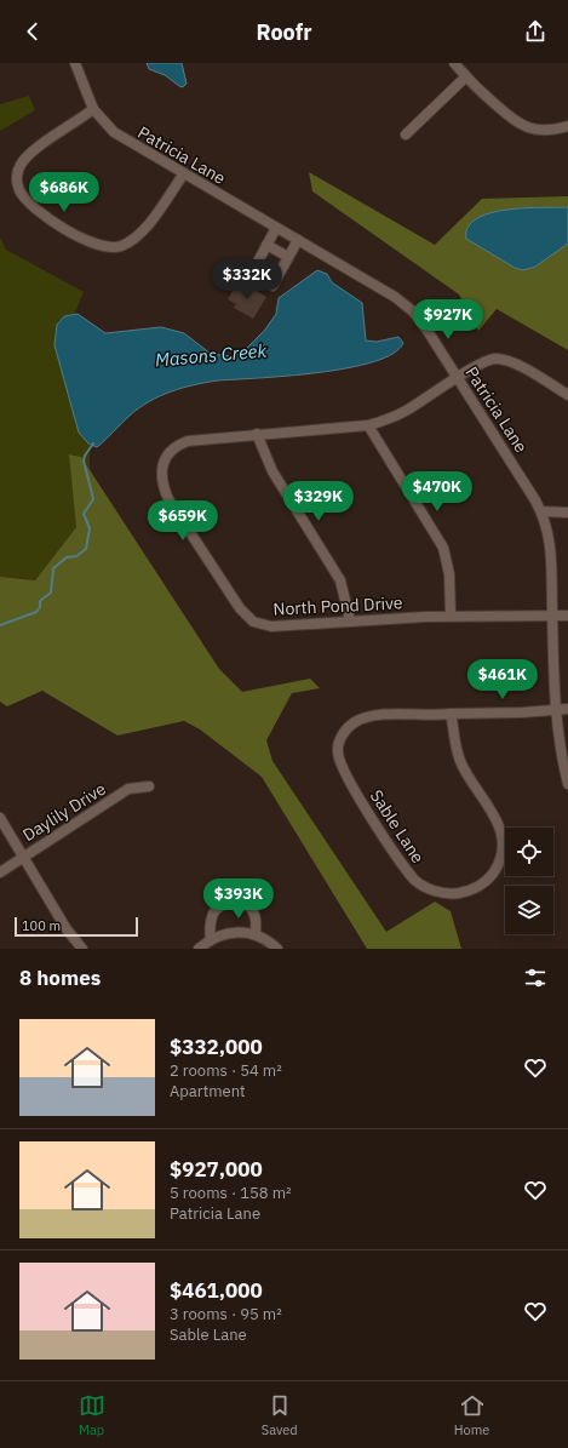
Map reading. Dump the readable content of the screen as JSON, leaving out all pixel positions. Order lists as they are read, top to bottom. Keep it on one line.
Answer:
{"streets":{"street":["Patricia Lane","North Pond Drive","Daylily Drive","Sable Lane"]},"crossings":[["Patricia Lane","North Pond Drive"],["Patricia Lane","Sable Lane"]],"water":["Masons Creek"],"scale_bar":"100 m","page":{"header":"Roofr","price":["$686K","$332K","$927K","$470K","$329K","$659K","$461K","$393K"],"scale":"100 m","heading":"8 homes","list":[{"name":"$332,000","note":"2 rooms · 54 m² · Apartment"},{"name":"$927,000","note":"5 rooms · 158 m² · Patricia Lane"},{"name":"$461,000","note":"3 rooms · 95 m² · Sable Lane"}],"tabs":["Map","Saved","Home"]}}
